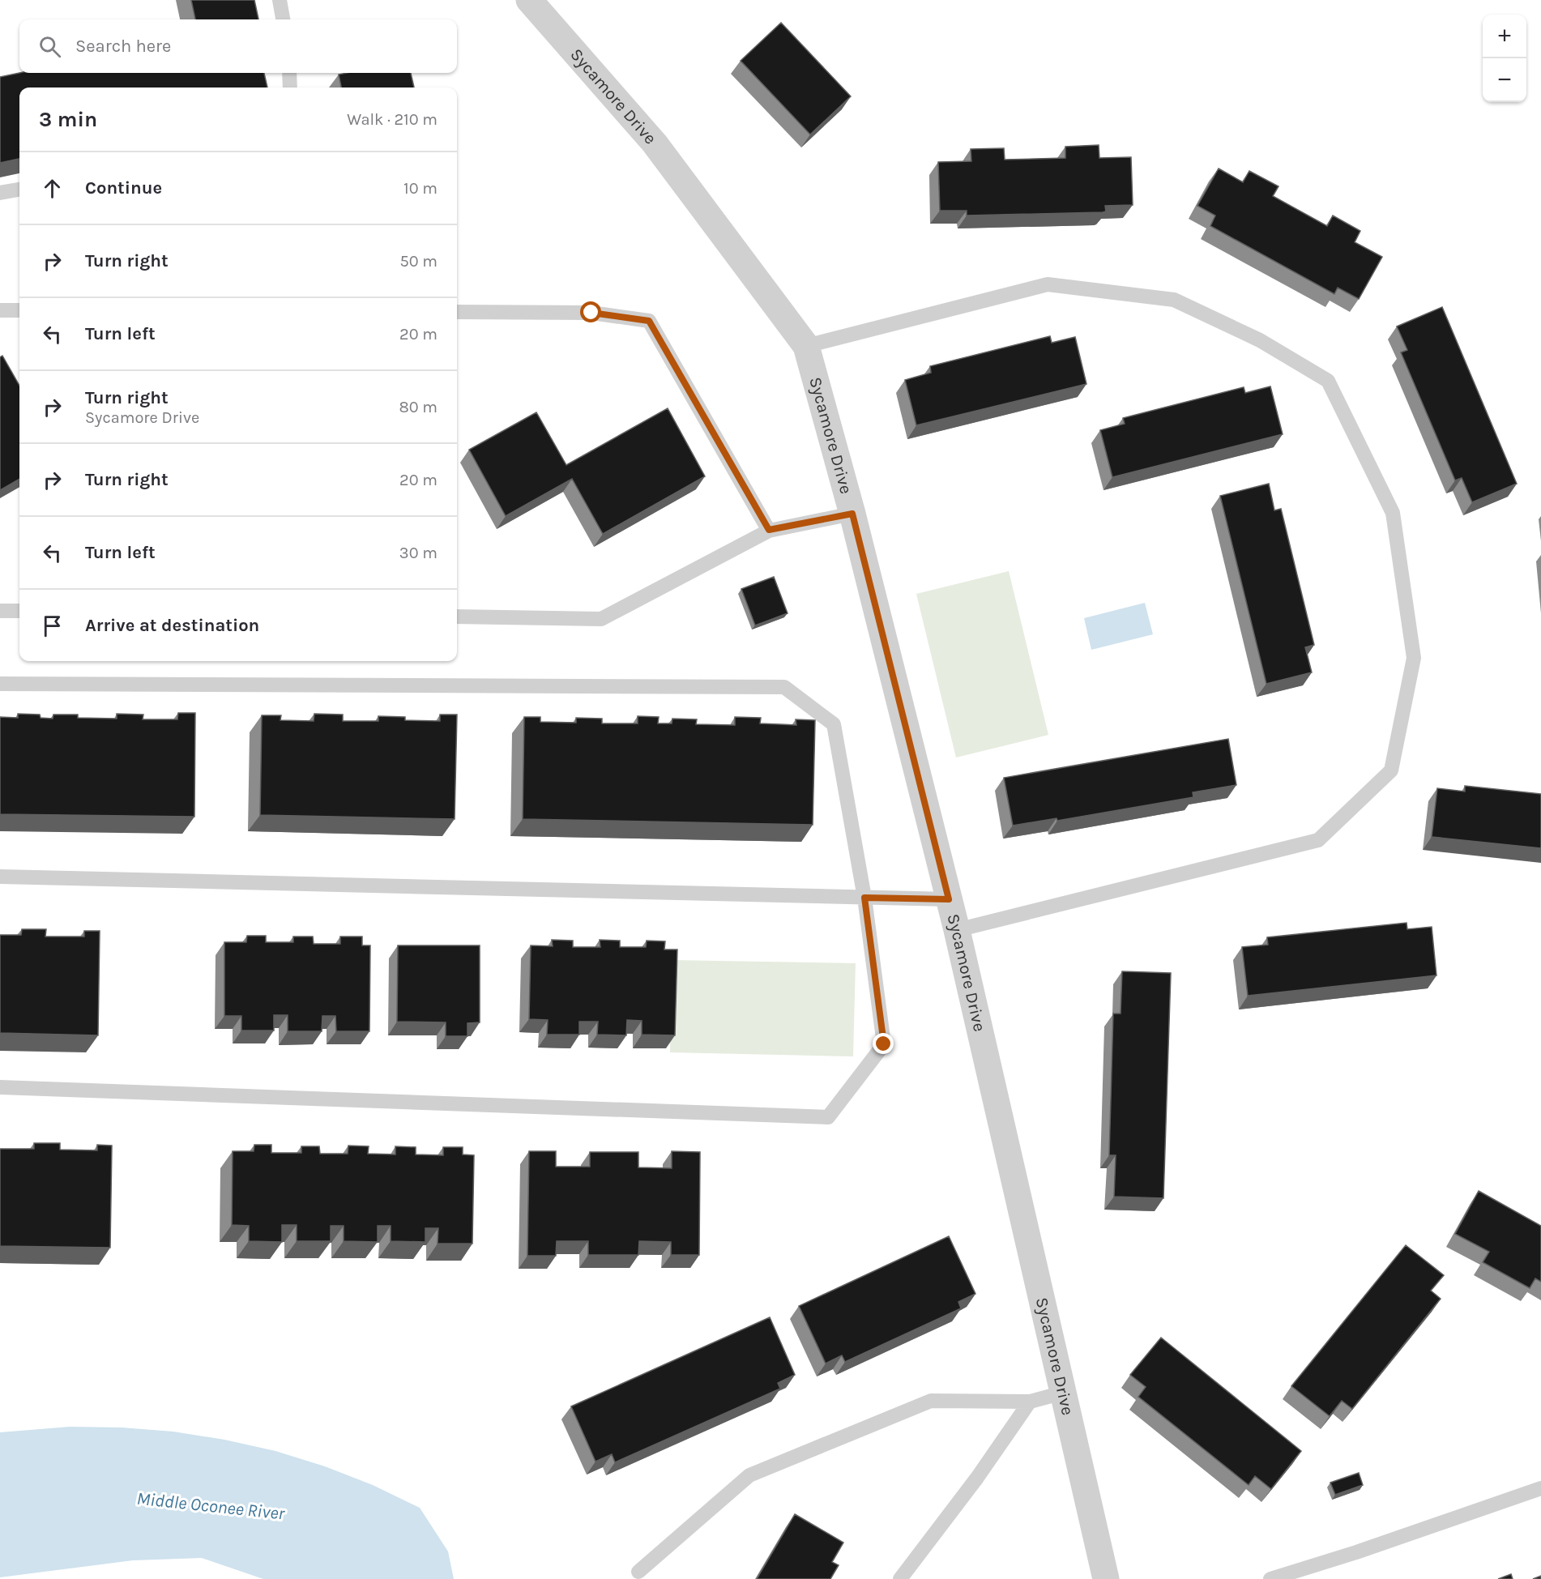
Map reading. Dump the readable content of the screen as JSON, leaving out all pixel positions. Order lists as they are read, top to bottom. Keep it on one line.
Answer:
{"streets":{"street":["Sycamore Drive"]},"water":["Middle Oconee River"],"page":{"map_buttons":["+","−"],"search":"Search here","heading":["3 min","Walk · 210 m"],"list":[["Continue","10 m"],["Turn right","50 m"],["Turn left","20 m"],["Turn right","Sycamore Drive","80 m"],["Turn right","20 m"],["Turn left","30 m"],"Arrive at destination"]}}
